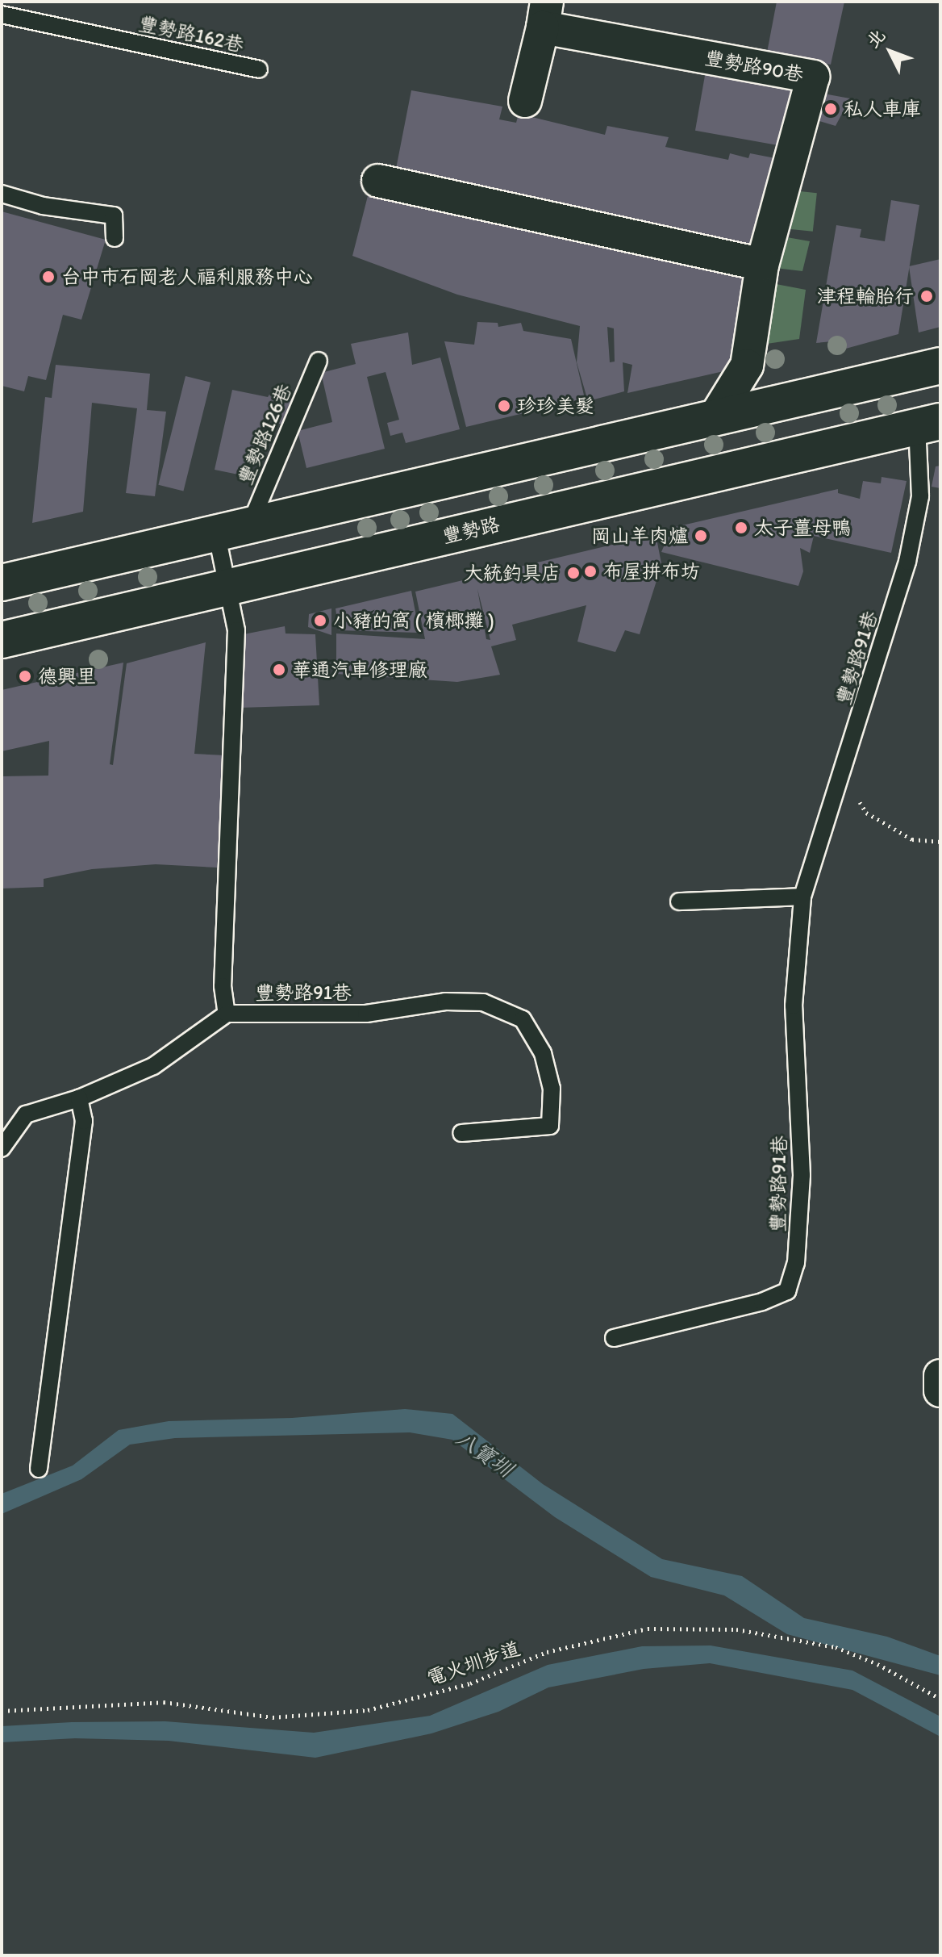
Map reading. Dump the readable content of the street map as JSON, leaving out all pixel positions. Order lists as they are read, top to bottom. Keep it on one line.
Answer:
{"streets":{"main road":["豐勢路"],"street":["豐勢路90巷"],"lane":["豐勢路162巷","豐勢路126巷","豐勢路91巷"],"path":["電火圳步道"]},"crossings":[["豐勢路","豐勢路91巷"]],"water":["八寶圳"],"places":["私人車庫","台中市石岡老人福利服務中心","津程輪胎行","珍珍美髮","太子薑母鴨","岡山羊肉爐","布屋拼布坊","大統釣具店","小豬的窩 ( 檳榔攤 )","華通汽車修理廠","德興里"],"north":"top left"}
